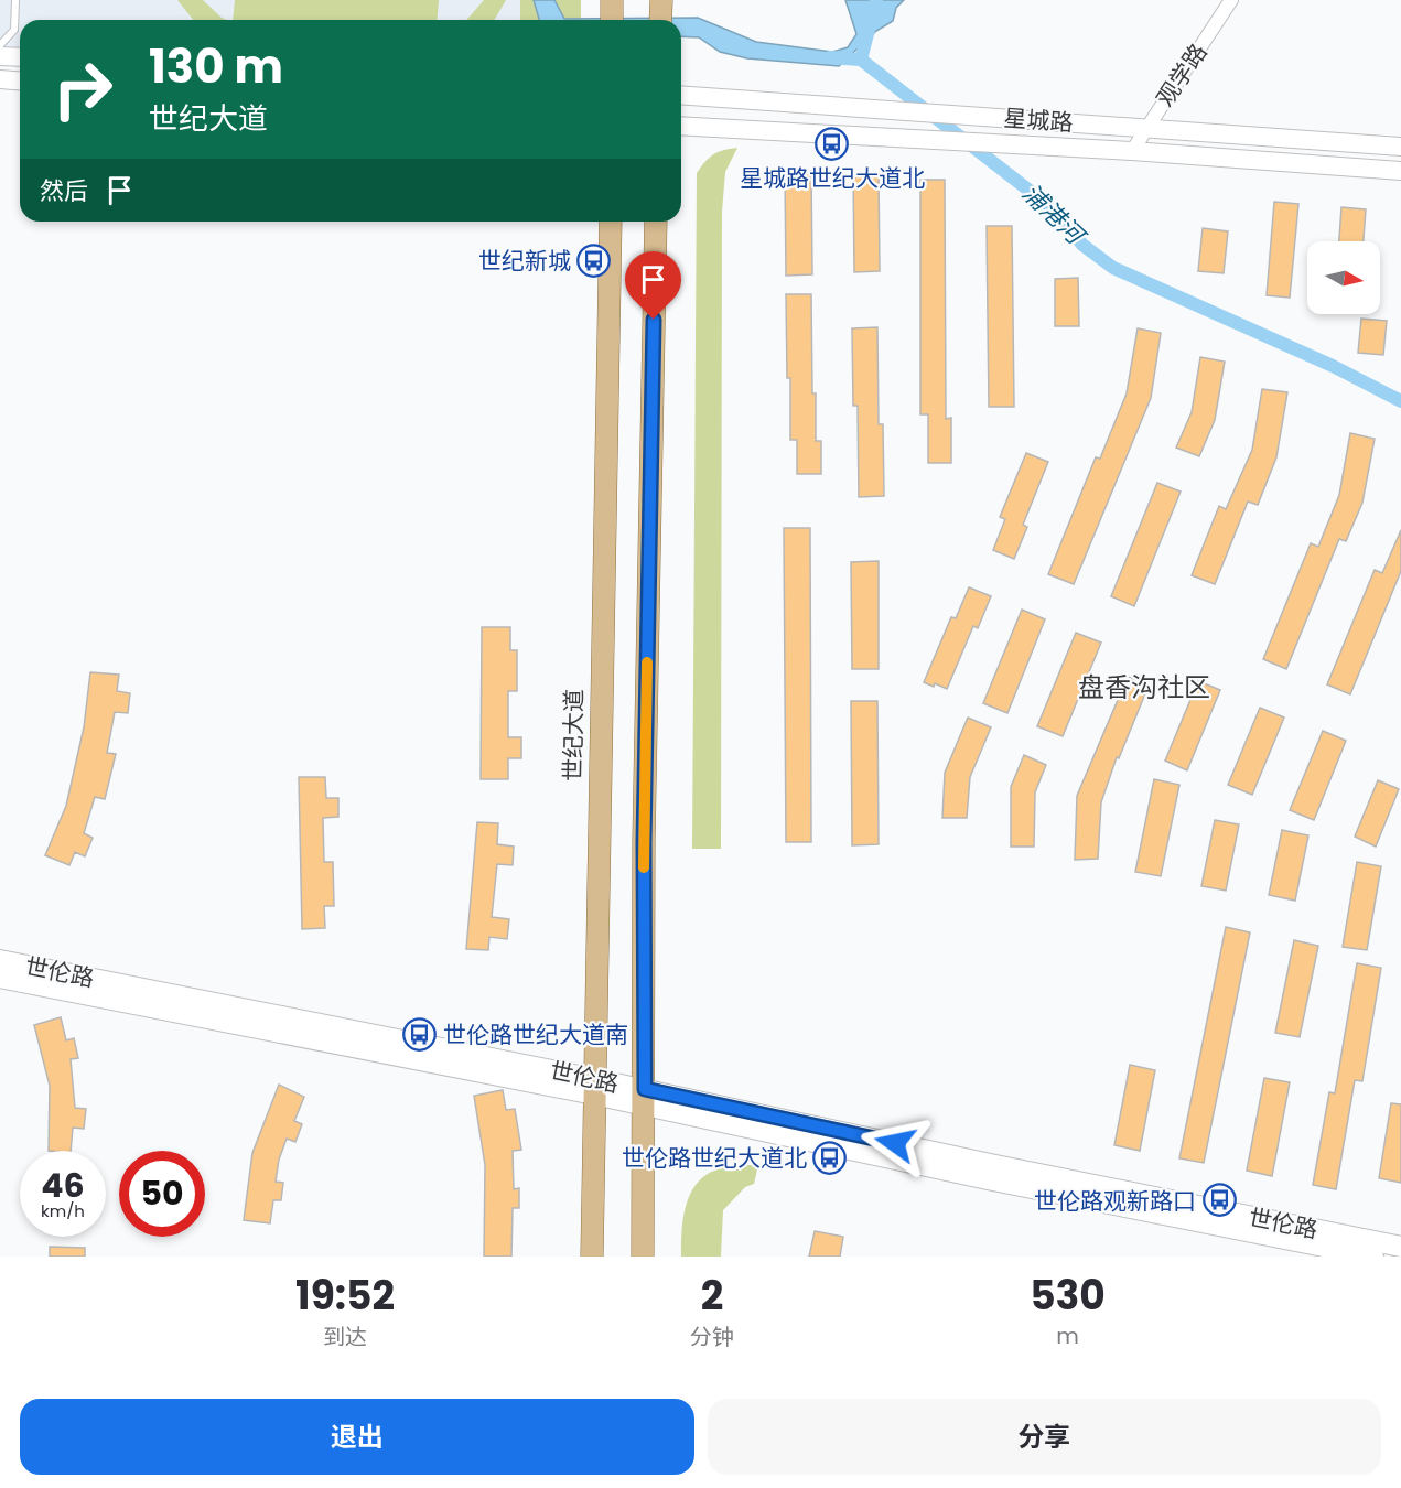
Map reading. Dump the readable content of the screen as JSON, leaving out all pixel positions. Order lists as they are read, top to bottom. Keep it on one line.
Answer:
{"streets":{"main road":["世纪大道","世伦路"],"street":["观学路","星城路"]},"crossings":[["观学路","星城路"],["世纪大道","世伦路"]],"districts":["盘香沟社区"],"water":["浦港河"],"places":{"bus stop":["星城路世纪大道北","世纪新城","世伦路世纪大道南","世伦路世纪大道北","世伦路观新路口"]},"north":"right","page":{"turn":["130 m","世纪大道"],"then":"然后","speed":"46 km/h","limit":"50","eta":["19:52","到达","2","分钟","530","m"],"buttons":["退出","分享"]}}
